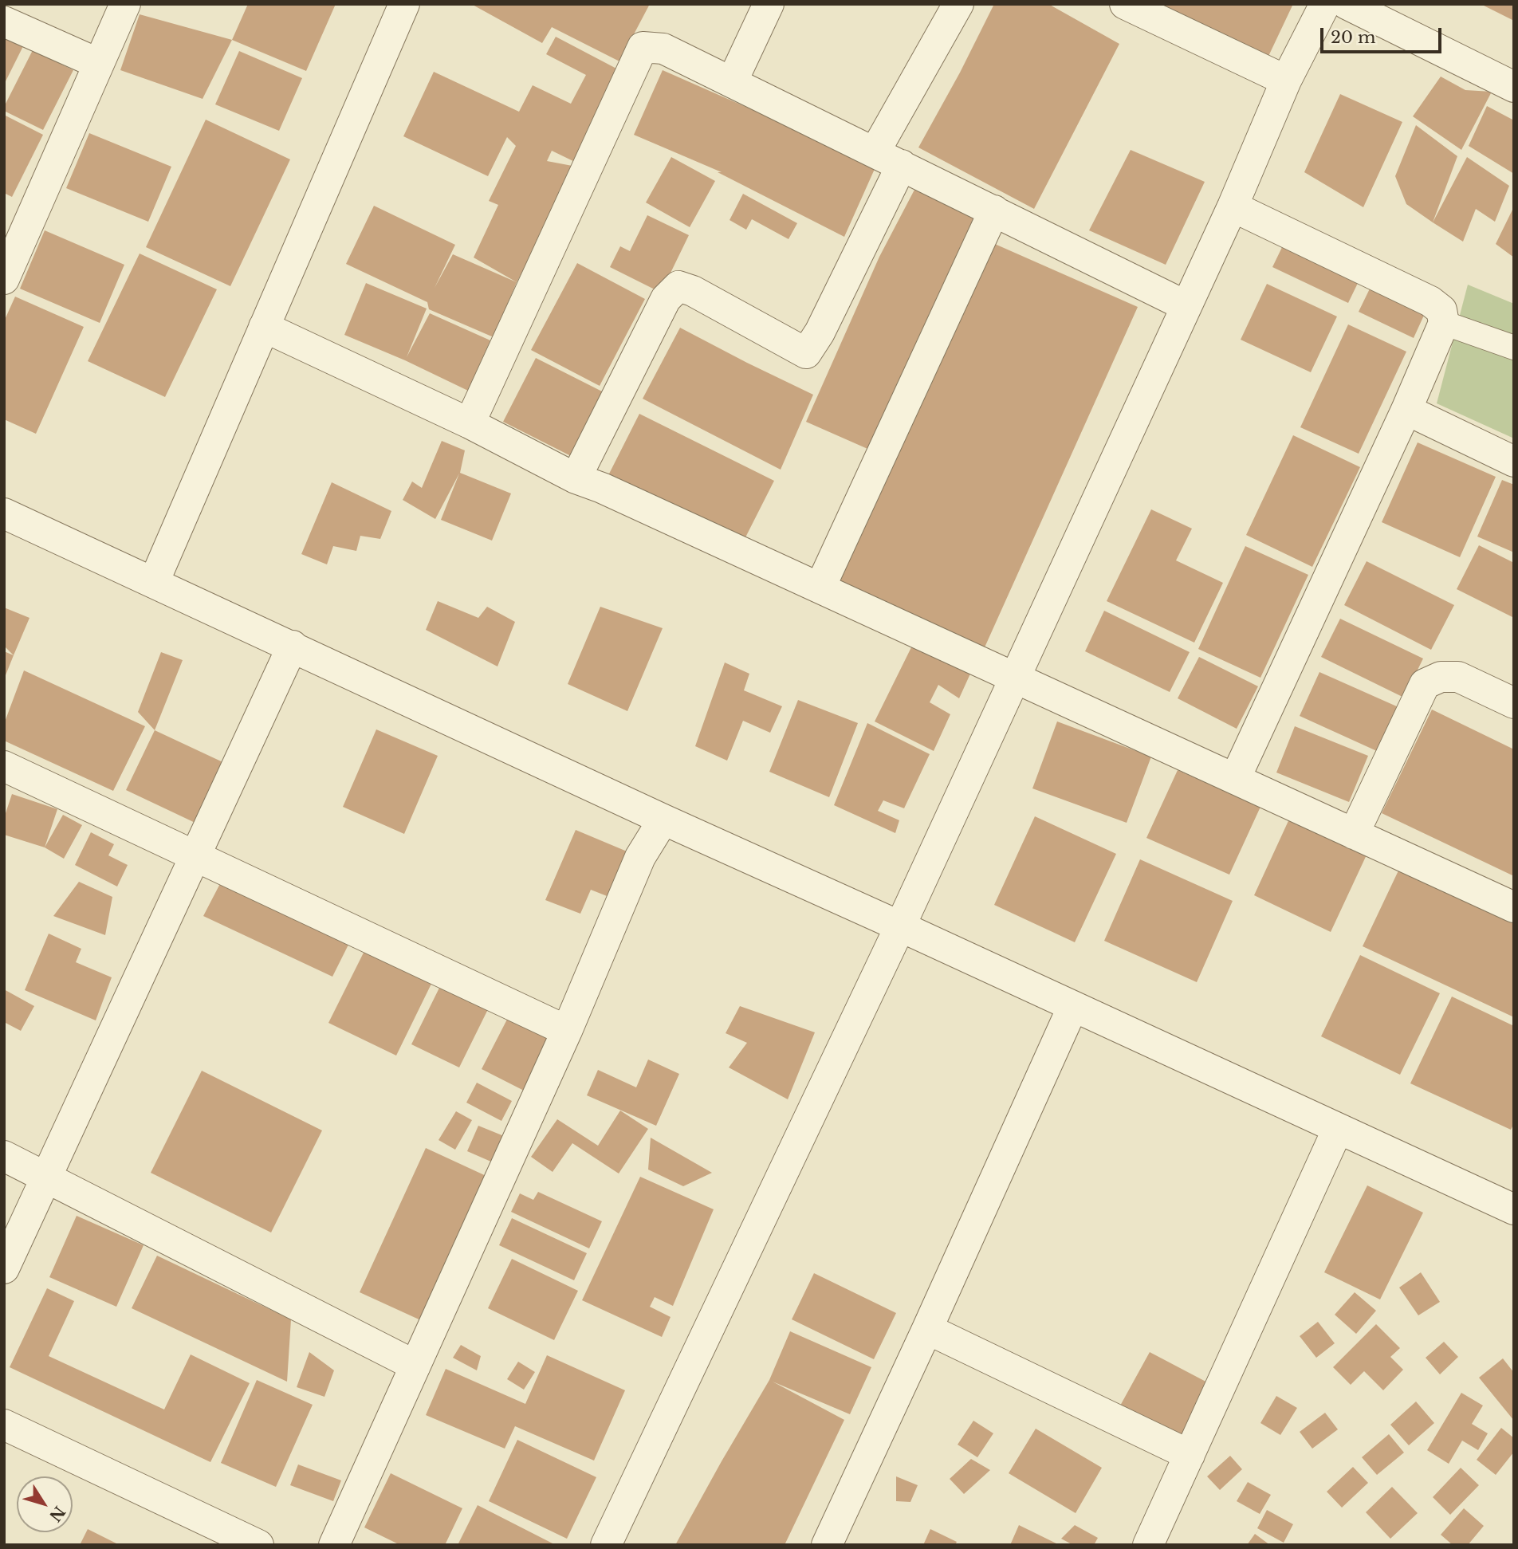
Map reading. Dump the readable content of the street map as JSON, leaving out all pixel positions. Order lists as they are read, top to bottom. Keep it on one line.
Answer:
{"scale_bar":"20 m","north":"bottom right"}
